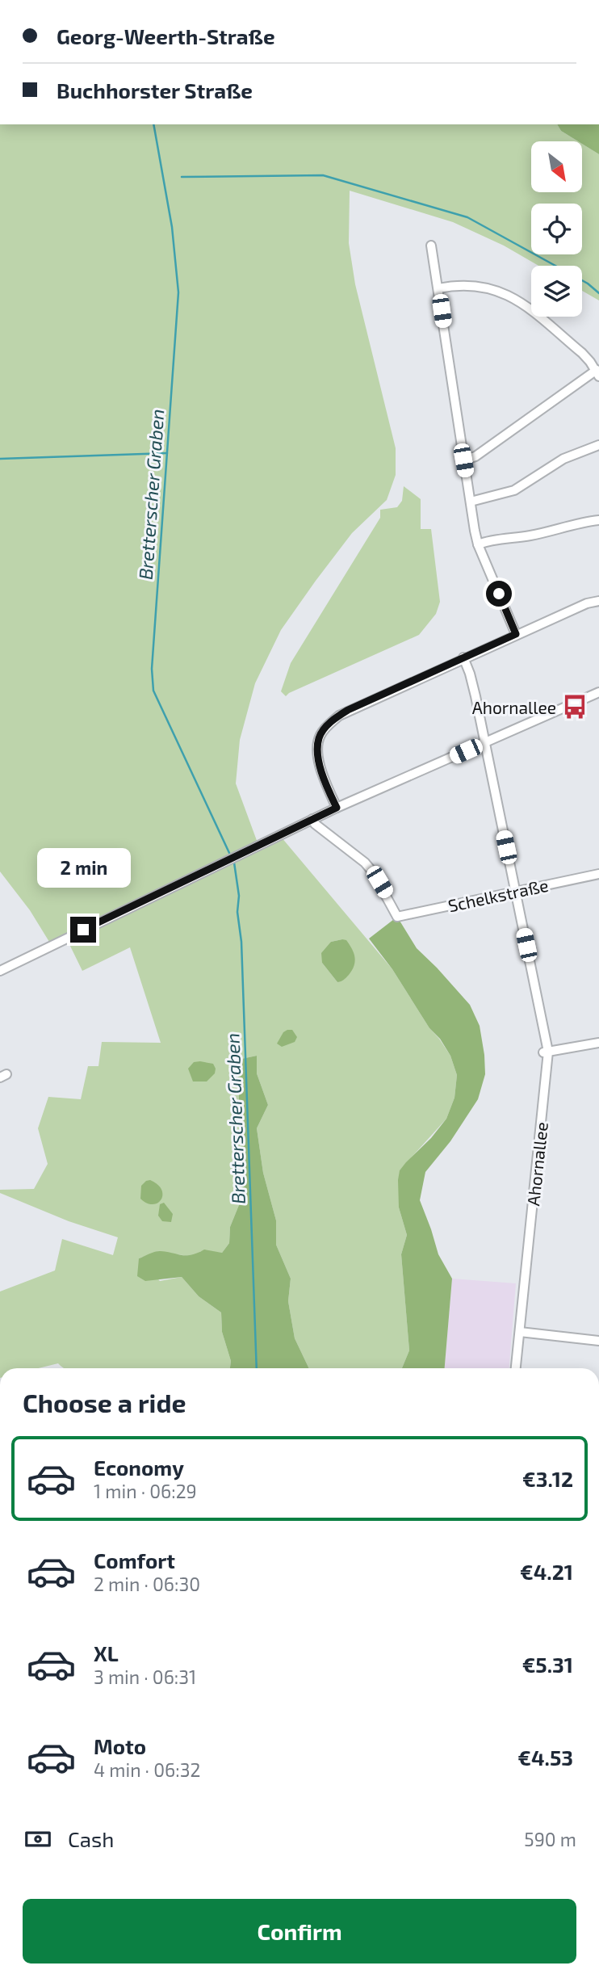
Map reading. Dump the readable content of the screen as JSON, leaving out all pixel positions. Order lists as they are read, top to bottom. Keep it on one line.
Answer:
{"streets":{"street":["Schelkstraße","Ahornallee"]},"crossings":[["Schelkstraße","Ahornallee"]],"water":["Bretterscher Graben"],"places":{"bus stop":["Ahornallee"]},"north":"bottom right","page":{"banner":["Georg-Weerth-Straße","Buchhorster Straße"],"bubble":"2 min","heading":"Choose a ride","list":[{"name":"Economy","note":"1 min · 06:29","value":"€3.12"},{"name":"Comfort","note":"2 min · 06:30","value":"€4.21"},{"name":"XL","note":"3 min · 06:31","value":"€5.31"},{"name":"Moto","note":"4 min · 06:32","value":"€4.53"}],"pay":["Cash","590 m"],"buttons":"Confirm"}}
